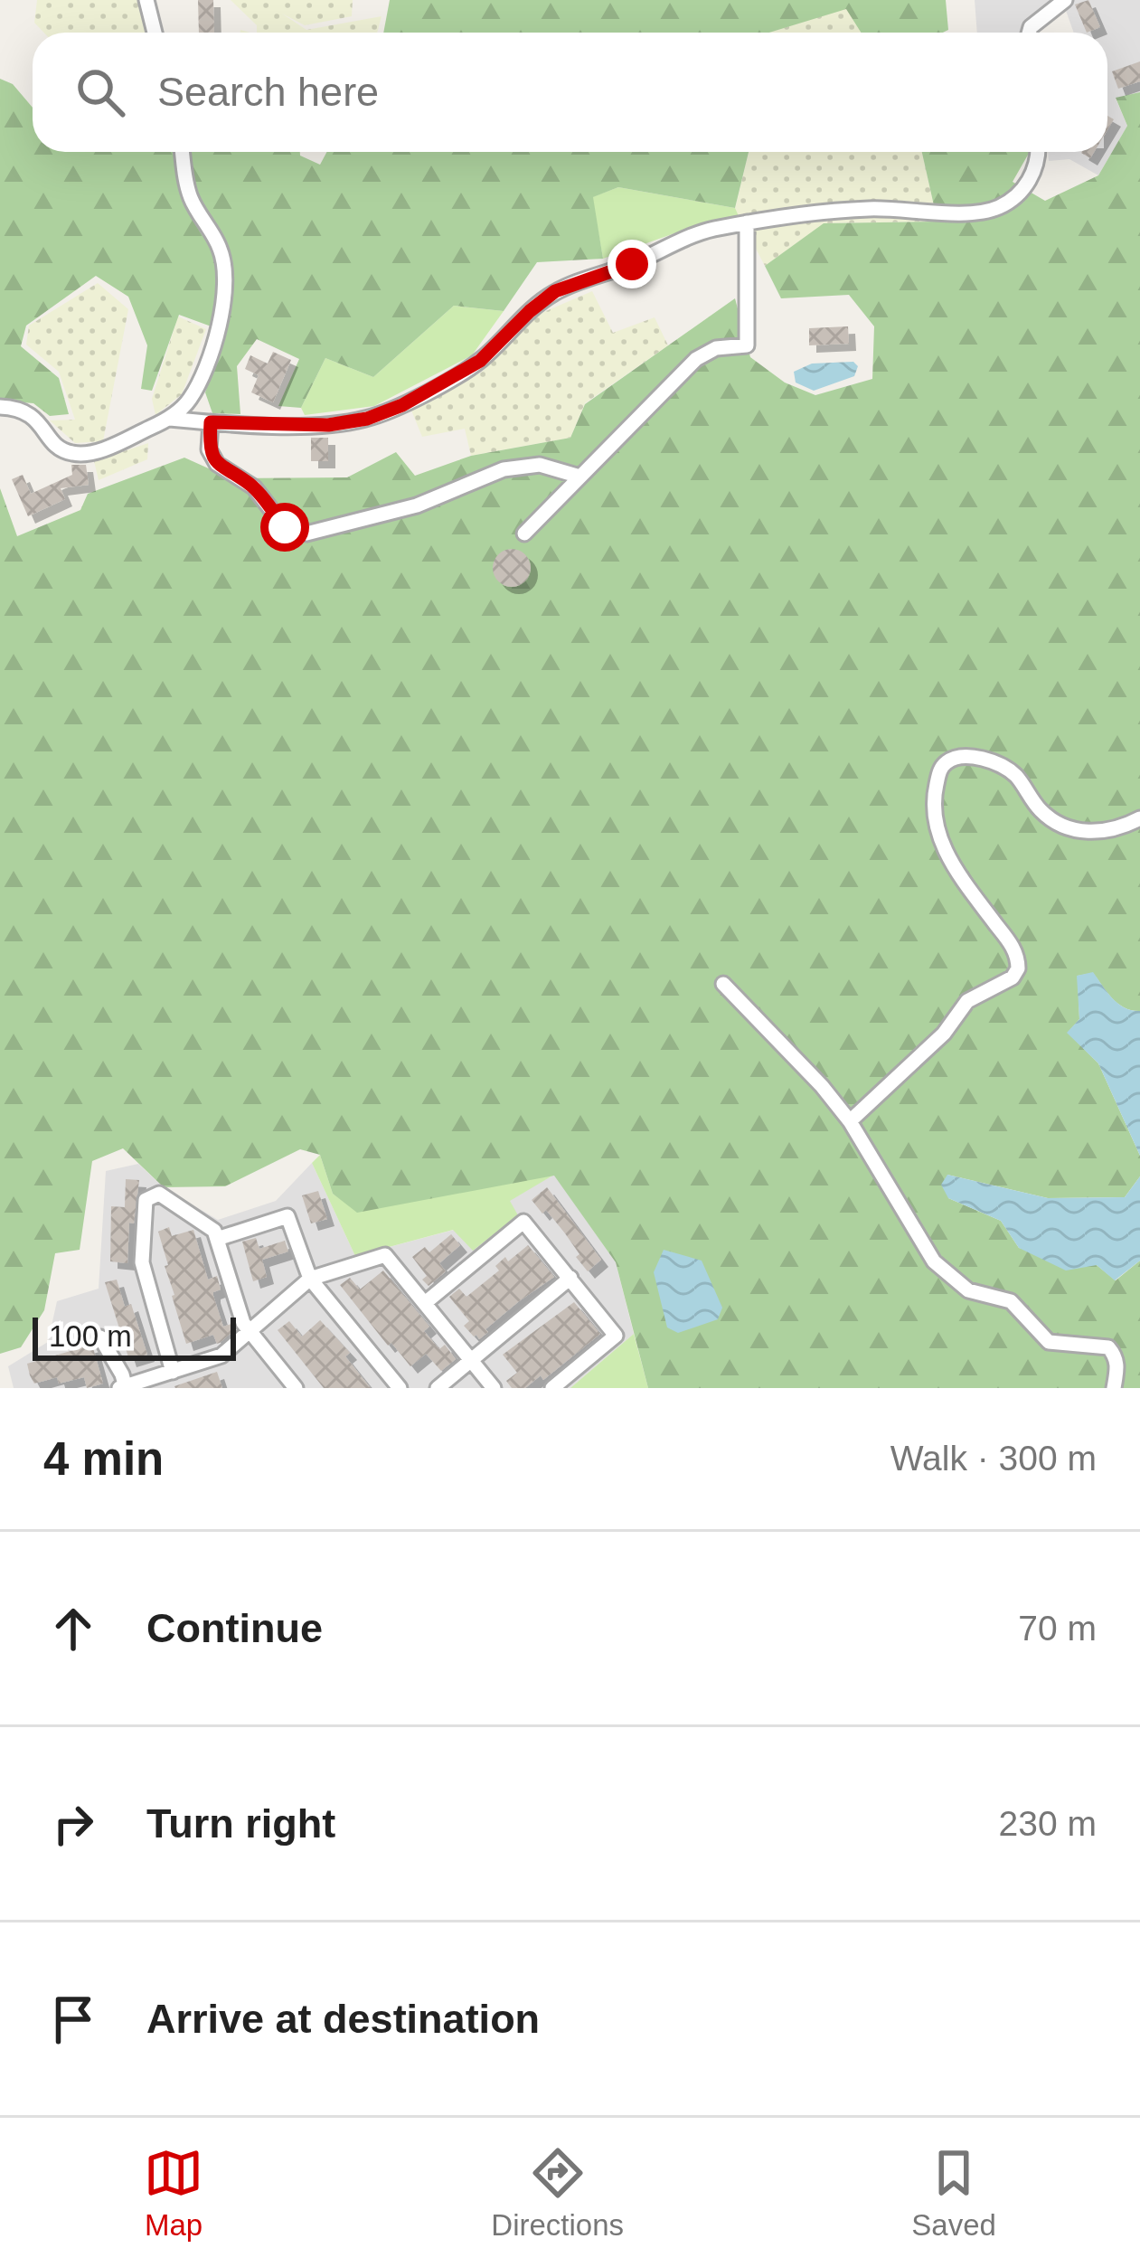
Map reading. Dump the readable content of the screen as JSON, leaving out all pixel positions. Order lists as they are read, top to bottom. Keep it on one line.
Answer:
{"scale_bar":"100 m","page":{"search":"Search here","scale":"100 m","heading":["4 min","Walk · 300 m"],"list":[["Continue","70 m"],["Turn right","230 m"],"Arrive at destination"],"nav":["Map","Directions","Saved"]}}
